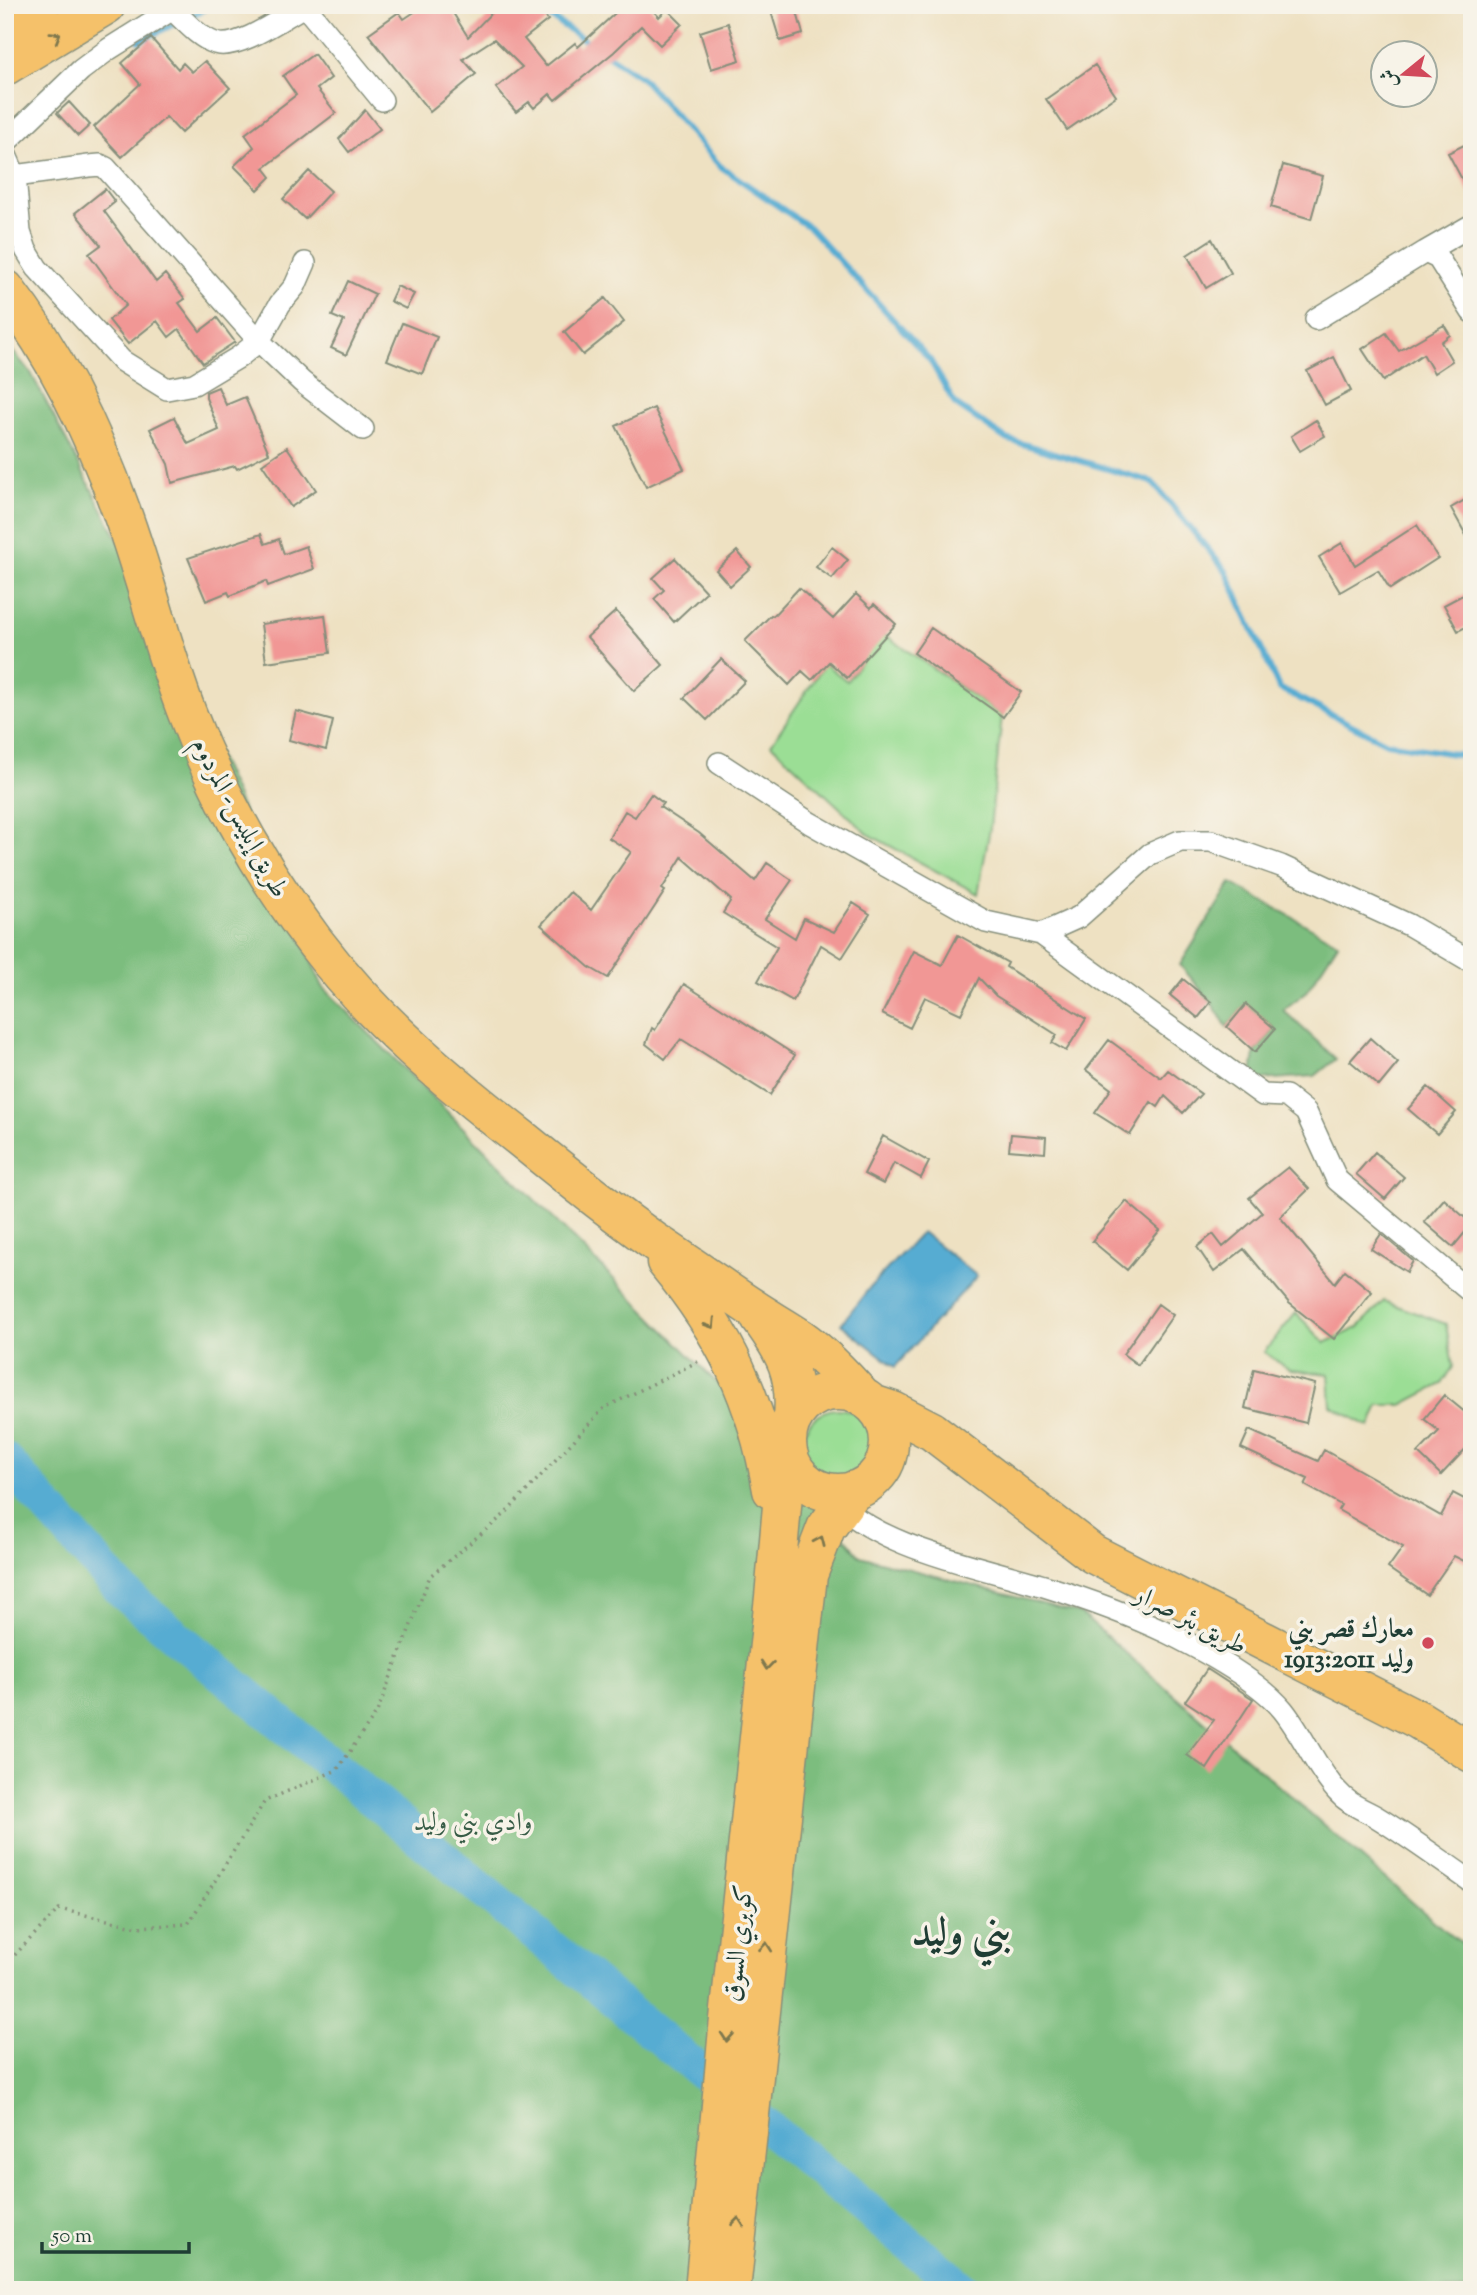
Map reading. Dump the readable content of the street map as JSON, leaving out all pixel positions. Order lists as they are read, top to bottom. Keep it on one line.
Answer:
{"streets":{"highway":["طريق إيليس- المردوم","كوبري السوق"],"street":["طريق بئر صرار"]},"districts":["بني وليد"],"parks":["وادي بني وليد"],"places":["معارك قصر بني وليد 1913:2011"],"scale_bar":"50 m","north":"left"}
